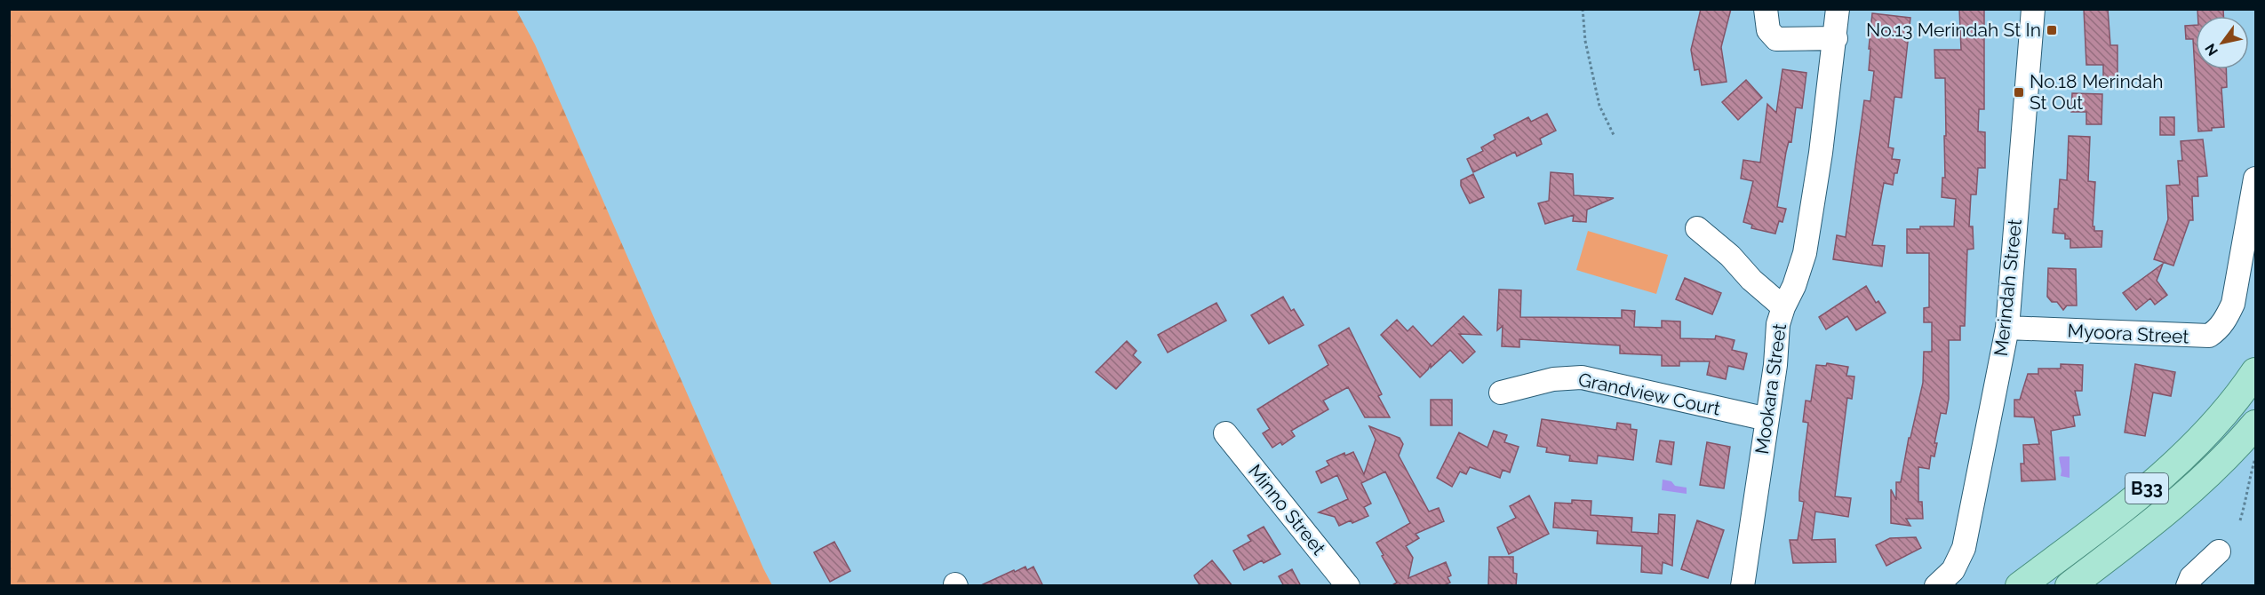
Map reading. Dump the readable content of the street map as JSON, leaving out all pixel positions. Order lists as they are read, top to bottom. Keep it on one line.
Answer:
{"streets":{"main road":["B33"],"street":["Merindah Street","Myoora Street","Mookara Street","Grandview Court","Minno Street"]},"crossings":[["Merindah Street","Myoora Street"],["Mookara Street","Grandview Court"]],"places":{"transit":["No.13 Merindah St In","No.18 Merindah St Out"]},"north":"bottom left"}
